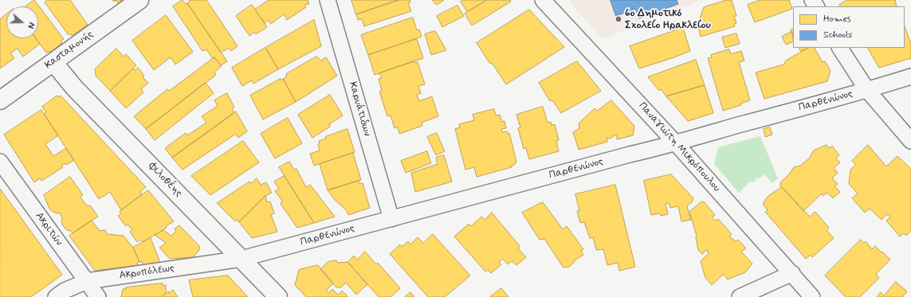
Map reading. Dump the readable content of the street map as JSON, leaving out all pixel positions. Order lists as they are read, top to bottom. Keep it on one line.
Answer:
{"streets":{"street":["Κασταμονής","Παρθενώνος","Καρυάτιδων","Παναγιώτη Μικρόπουλου","Φιλοθέης","Ακριτών","Ακροπόλεως"]},"crossings":[["Κασταμονής","Φιλοθέης"],["Παρθενώνος","Καρυάτιδων"],["Παρθενώνος","Παναγιώτη Μικρόπουλου"],["Παρθενώνος","Φιλοθέης"],["Παρθενώνος","Ακροπόλεως"],["Φιλοθέης","Ακροπόλεως"],["Ακριτών","Ακροπόλεως"]],"places":["6ο Δημοτικό Σχολείο Ηρακλείου"],"legend":["Homes","Schools"],"north":"right"}
